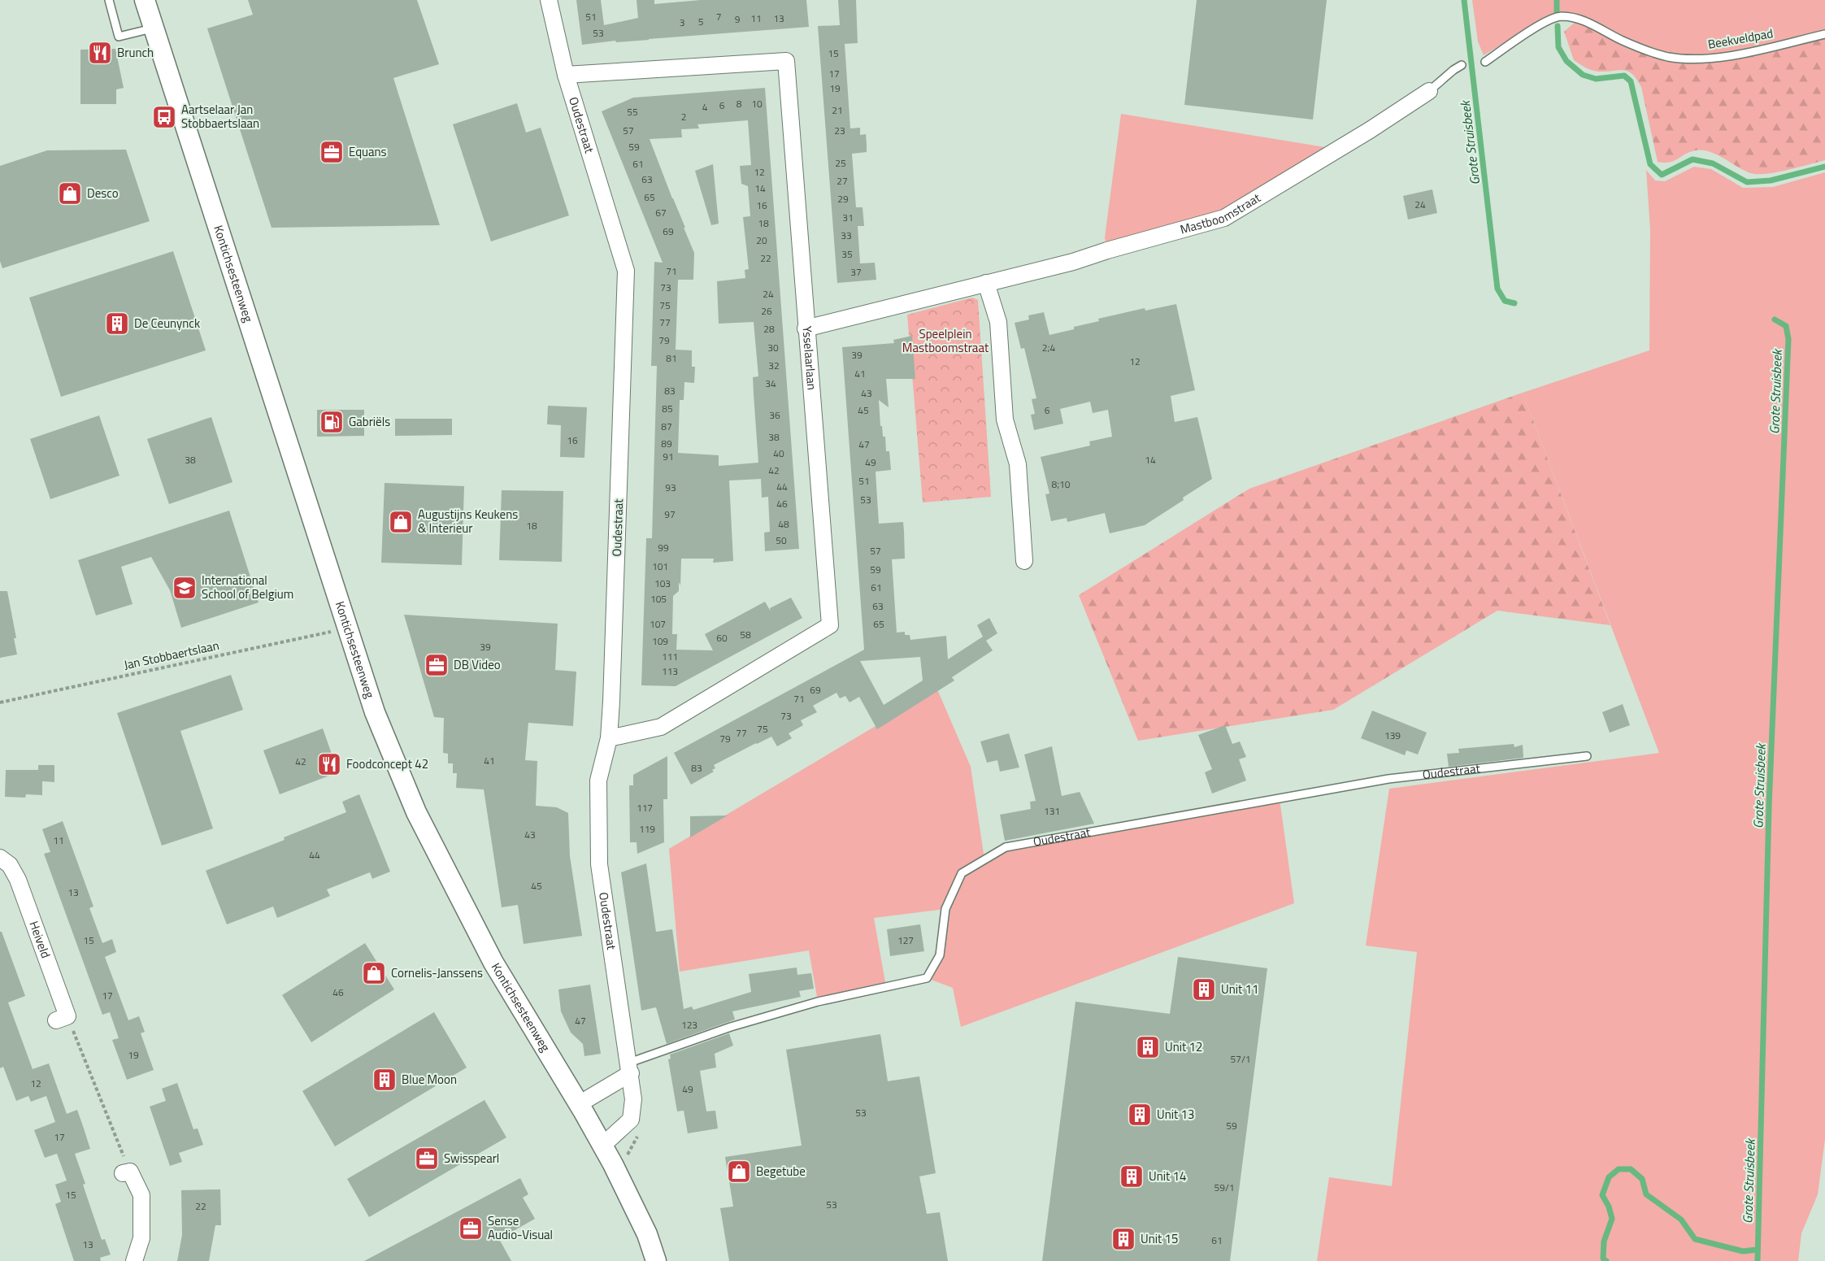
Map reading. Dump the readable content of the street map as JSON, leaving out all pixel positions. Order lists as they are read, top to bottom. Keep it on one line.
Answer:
{"streets":{"street":["Oudestraat","Mastboomstraat","Kontichsesteenweg","Ysselaarlaan","Heiveld"],"lane":["Beekveldpad"],"path":["Jan Stobbaertslaan"]},"crossings":[["Oudestraat","Kontichsesteenweg"],["Oudestraat","Ysselaarlaan"],["Mastboomstraat","Ysselaarlaan"],["Kontichsesteenweg","Jan Stobbaertslaan"]],"water":["Grote Struisbeek"],"parks":["Speelplein Mastboomstraat"],"places":{"restaurant":["Brunch","Foodconcept 42"],"bus stop":["Aartselaar Jan Stobbaertslaan"],"office":["Equans","DB Video","Swisspearl","Sense Audio-Visual"],"shop":["Desco","Augustijns Keukens & Interieur","Cornelis-Janssens","Begetube"],"building":["De Ceunynck","Unit 11","Unit 12","Blue Moon","Unit 13","Unit 14","Unit 15"],"fuel station":["Gabriëls"],"school or university":["International School of Belgium"]},"house_numbers":["51","7","11","13","9","5","3","53","15","17","19","8","10","6","4","21","55","2","57","23","59","25","61","12","63","27","14","65","29","24","16","67","31","18","69","33","20","35","22","71","37","73","24","75","26","77","28","79","30","2;4","39","81","12","32","41","34","83","43","85","45","6","36","87","38","16","89","47","40","91","38","14","49","42","51","8;10","44","93","53","46","97","48","18","50","99","57","101","59","103","61","105","63","107","65","58","60","109","39","111","113","69","71","73","75","77","139","79","41","42","83","117","131","119","43","11","44","45","13","15","127","46","17","47","123","19","57/1","12","49","53","59","17","59/1","15","53","22","61","13"]}
